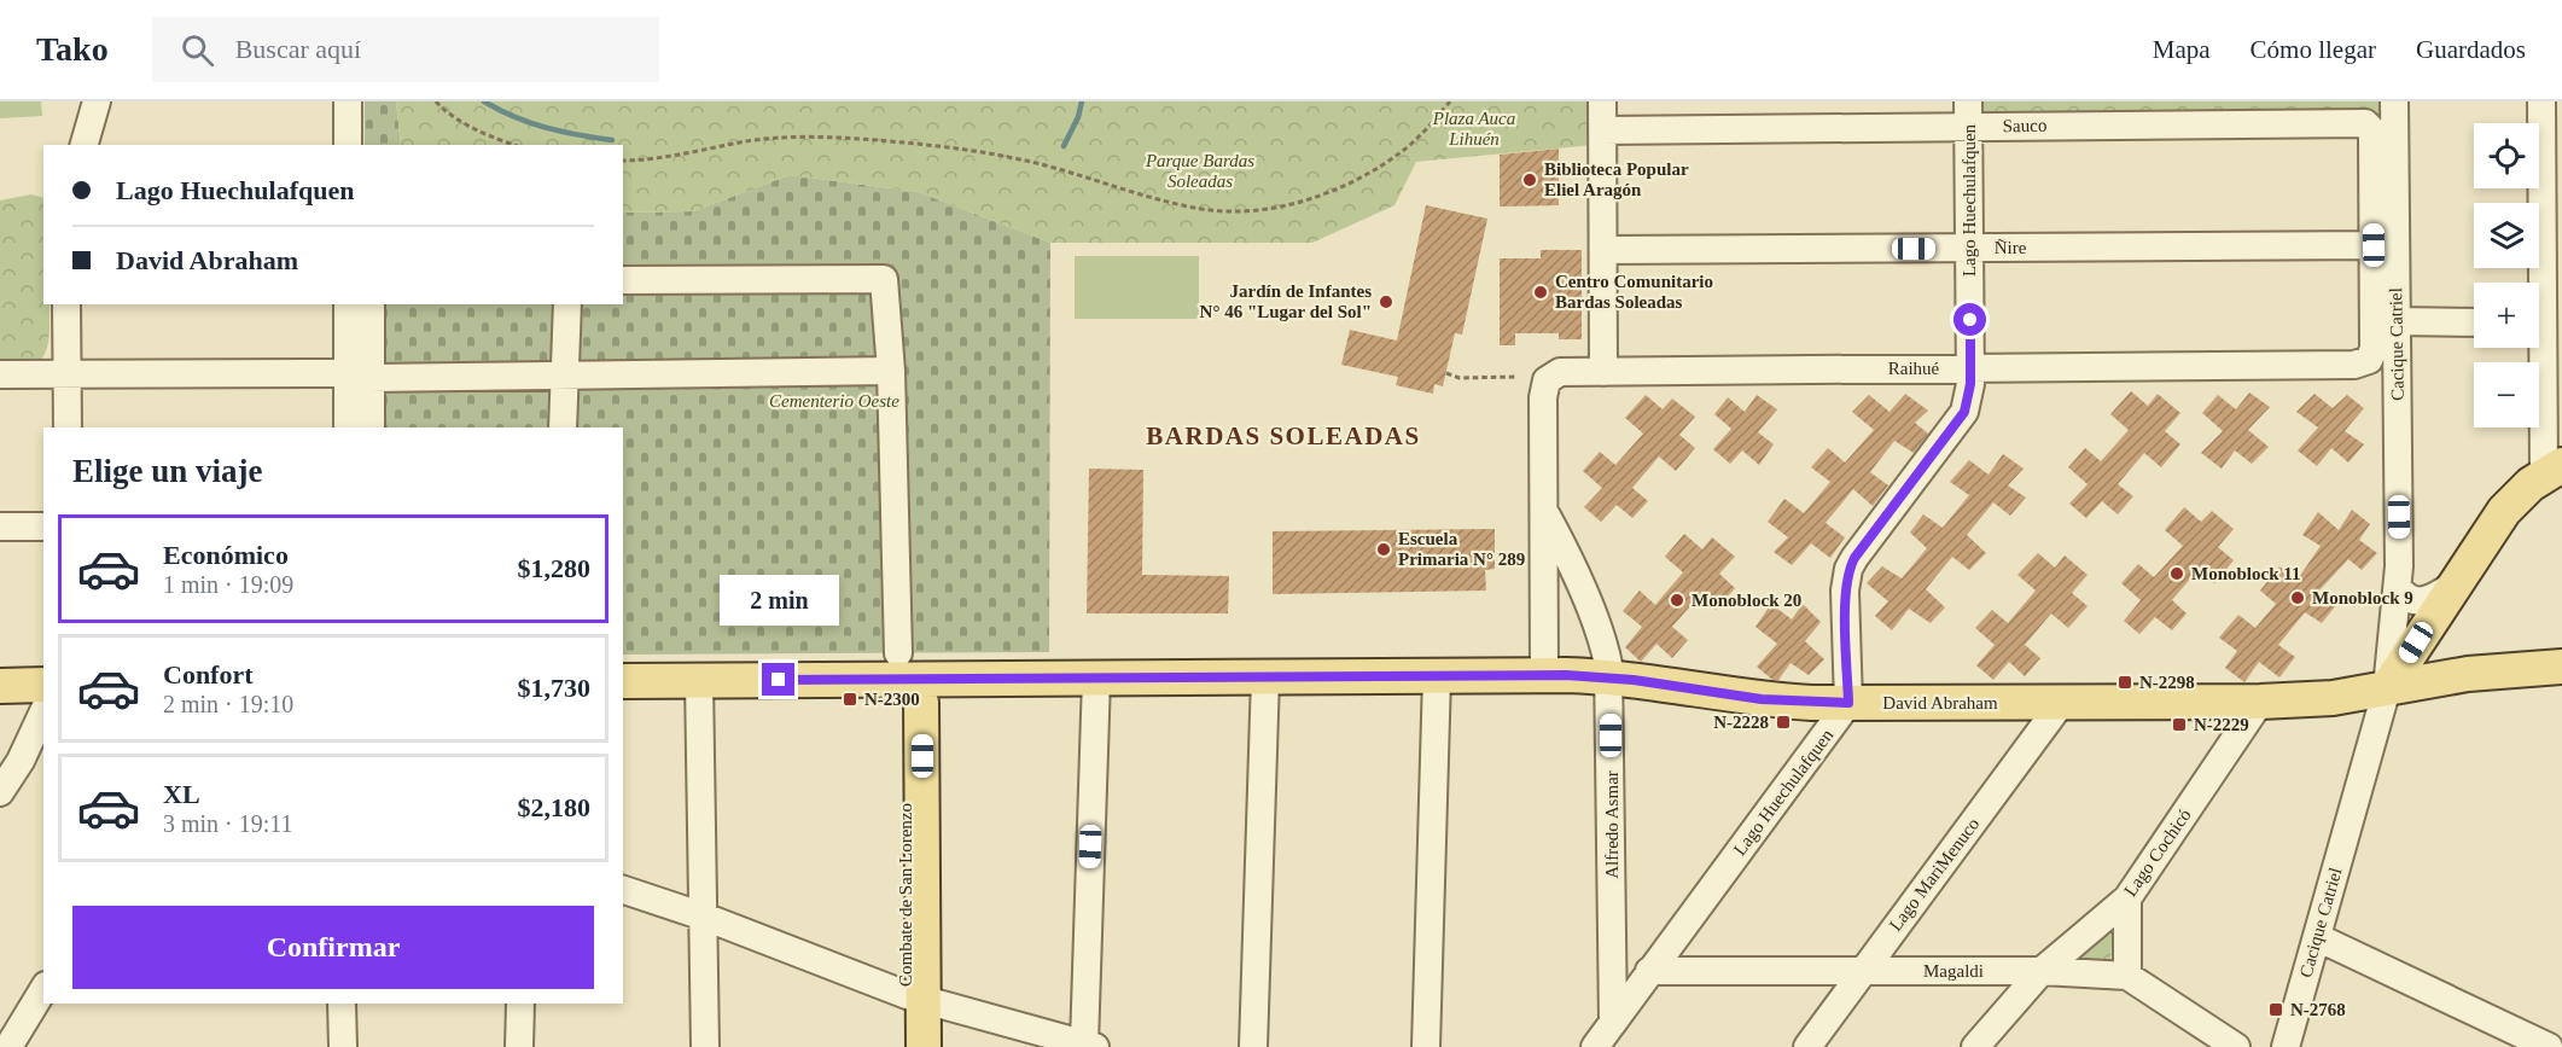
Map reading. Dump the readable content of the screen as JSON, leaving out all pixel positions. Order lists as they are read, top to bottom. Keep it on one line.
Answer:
{"streets":{"main road":["David Abraham","Combate de San Lorenzo"],"street":["Sauco","Lago Huechulafquen","Ñire","Cacique Catriel","Raihué","Alfredo Asmar","Lago Cochicó","Lago MariMenuco","Magaldi"]},"crossings":[["Sauco","Lago Huechulafquen"],["Sauco","Ñire"],["Sauco","Raihué"],["Lago Huechulafquen","Ñire"],["Lago Huechulafquen","Raihué"],["Lago Huechulafquen","David Abraham"],["Lago Huechulafquen","Alfredo Asmar"],["Lago Huechulafquen","Magaldi"],["Ñire","Raihué"],["Cacique Catriel","David Abraham"],["Raihué","Alfredo Asmar"],["David Abraham","Alfredo Asmar"],["David Abraham","Lago Cochicó"],["David Abraham","Lago MariMenuco"],["David Abraham","Combate de San Lorenzo"],["Lago Cochicó","Magaldi"],["Lago MariMenuco","Magaldi"]],"districts":["BARDAS SOLEADAS"],"parks":["Plaza Auca Lihuén","Parque Bardas Soleadas","Cementerio Oeste"],"places":{"other":["Biblioteca Popular Eliel Aragón","Centro Comunitario Bardas Soleadas","Jardín de Infantes N° 46 \"Lugar del Sol\"","Escuela Primaria N° 289","Monoblock 11","Monoblock 9","Monoblock 20"],"transit":["N-2298","N-2300","N-2228","N-2229","N-2768"]},"page":{"header":"Tako","search":"Buscar aquí","nav":["Mapa","Cómo llegar","Guardados"],"map_buttons":["+","−"],"banner":["Lago Huechulafquen","David Abraham"],"heading":"Elige un viaje","list":[{"name":"Económico","note":"1 min · 19:09","value":"$1,280"},{"name":"Confort","note":"2 min · 19:10","value":"$1,730"},{"name":"XL","note":"3 min · 19:11","value":"$2,180"}],"bubble":"2 min","buttons":"Confirmar"}}
